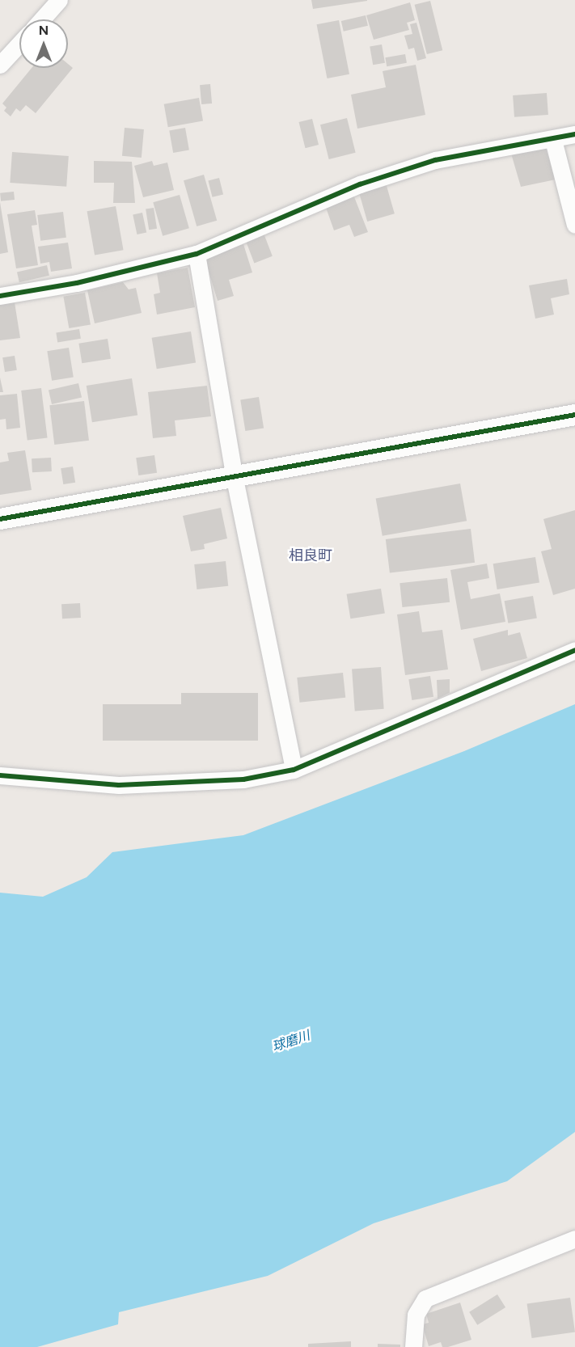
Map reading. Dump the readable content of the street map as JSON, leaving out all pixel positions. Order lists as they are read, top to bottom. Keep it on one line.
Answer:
{"districts":["相良町"],"water":["球磨川"],"north":"top"}
